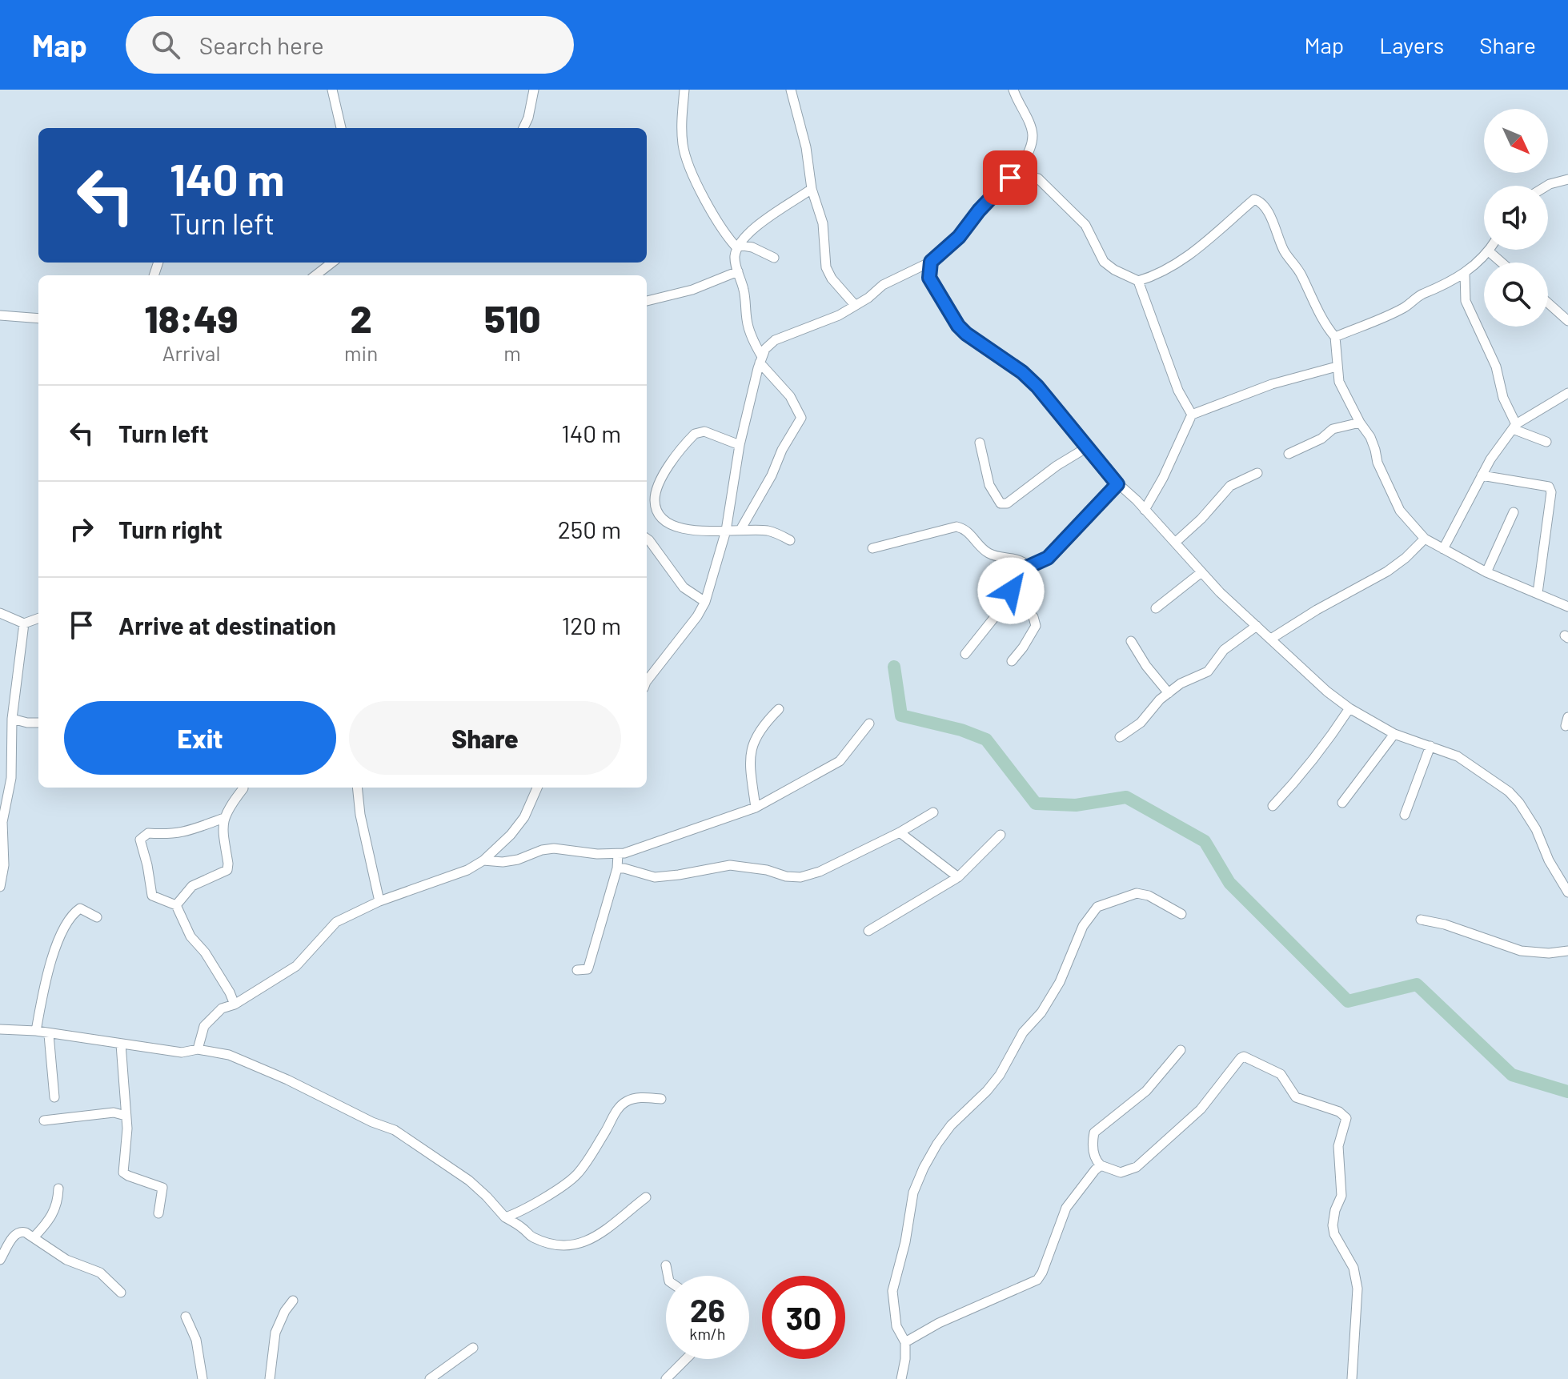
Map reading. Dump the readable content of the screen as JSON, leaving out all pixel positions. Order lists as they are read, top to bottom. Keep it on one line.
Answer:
{"north":"bottom right","page":{"header":"Map","search":"Search here","nav":["Map","Layers","Share"],"turn":["140 m","Turn left"],"eta":["18:49","Arrival","2","min","510","m"],"list":[{"name":"Turn left","value":"140 m"},{"name":"Turn right","value":"250 m"},{"name":"Arrive at destination","value":"120 m"}],"buttons":["Exit","Share"],"speed":"26 km/h","limit":"30"}}
